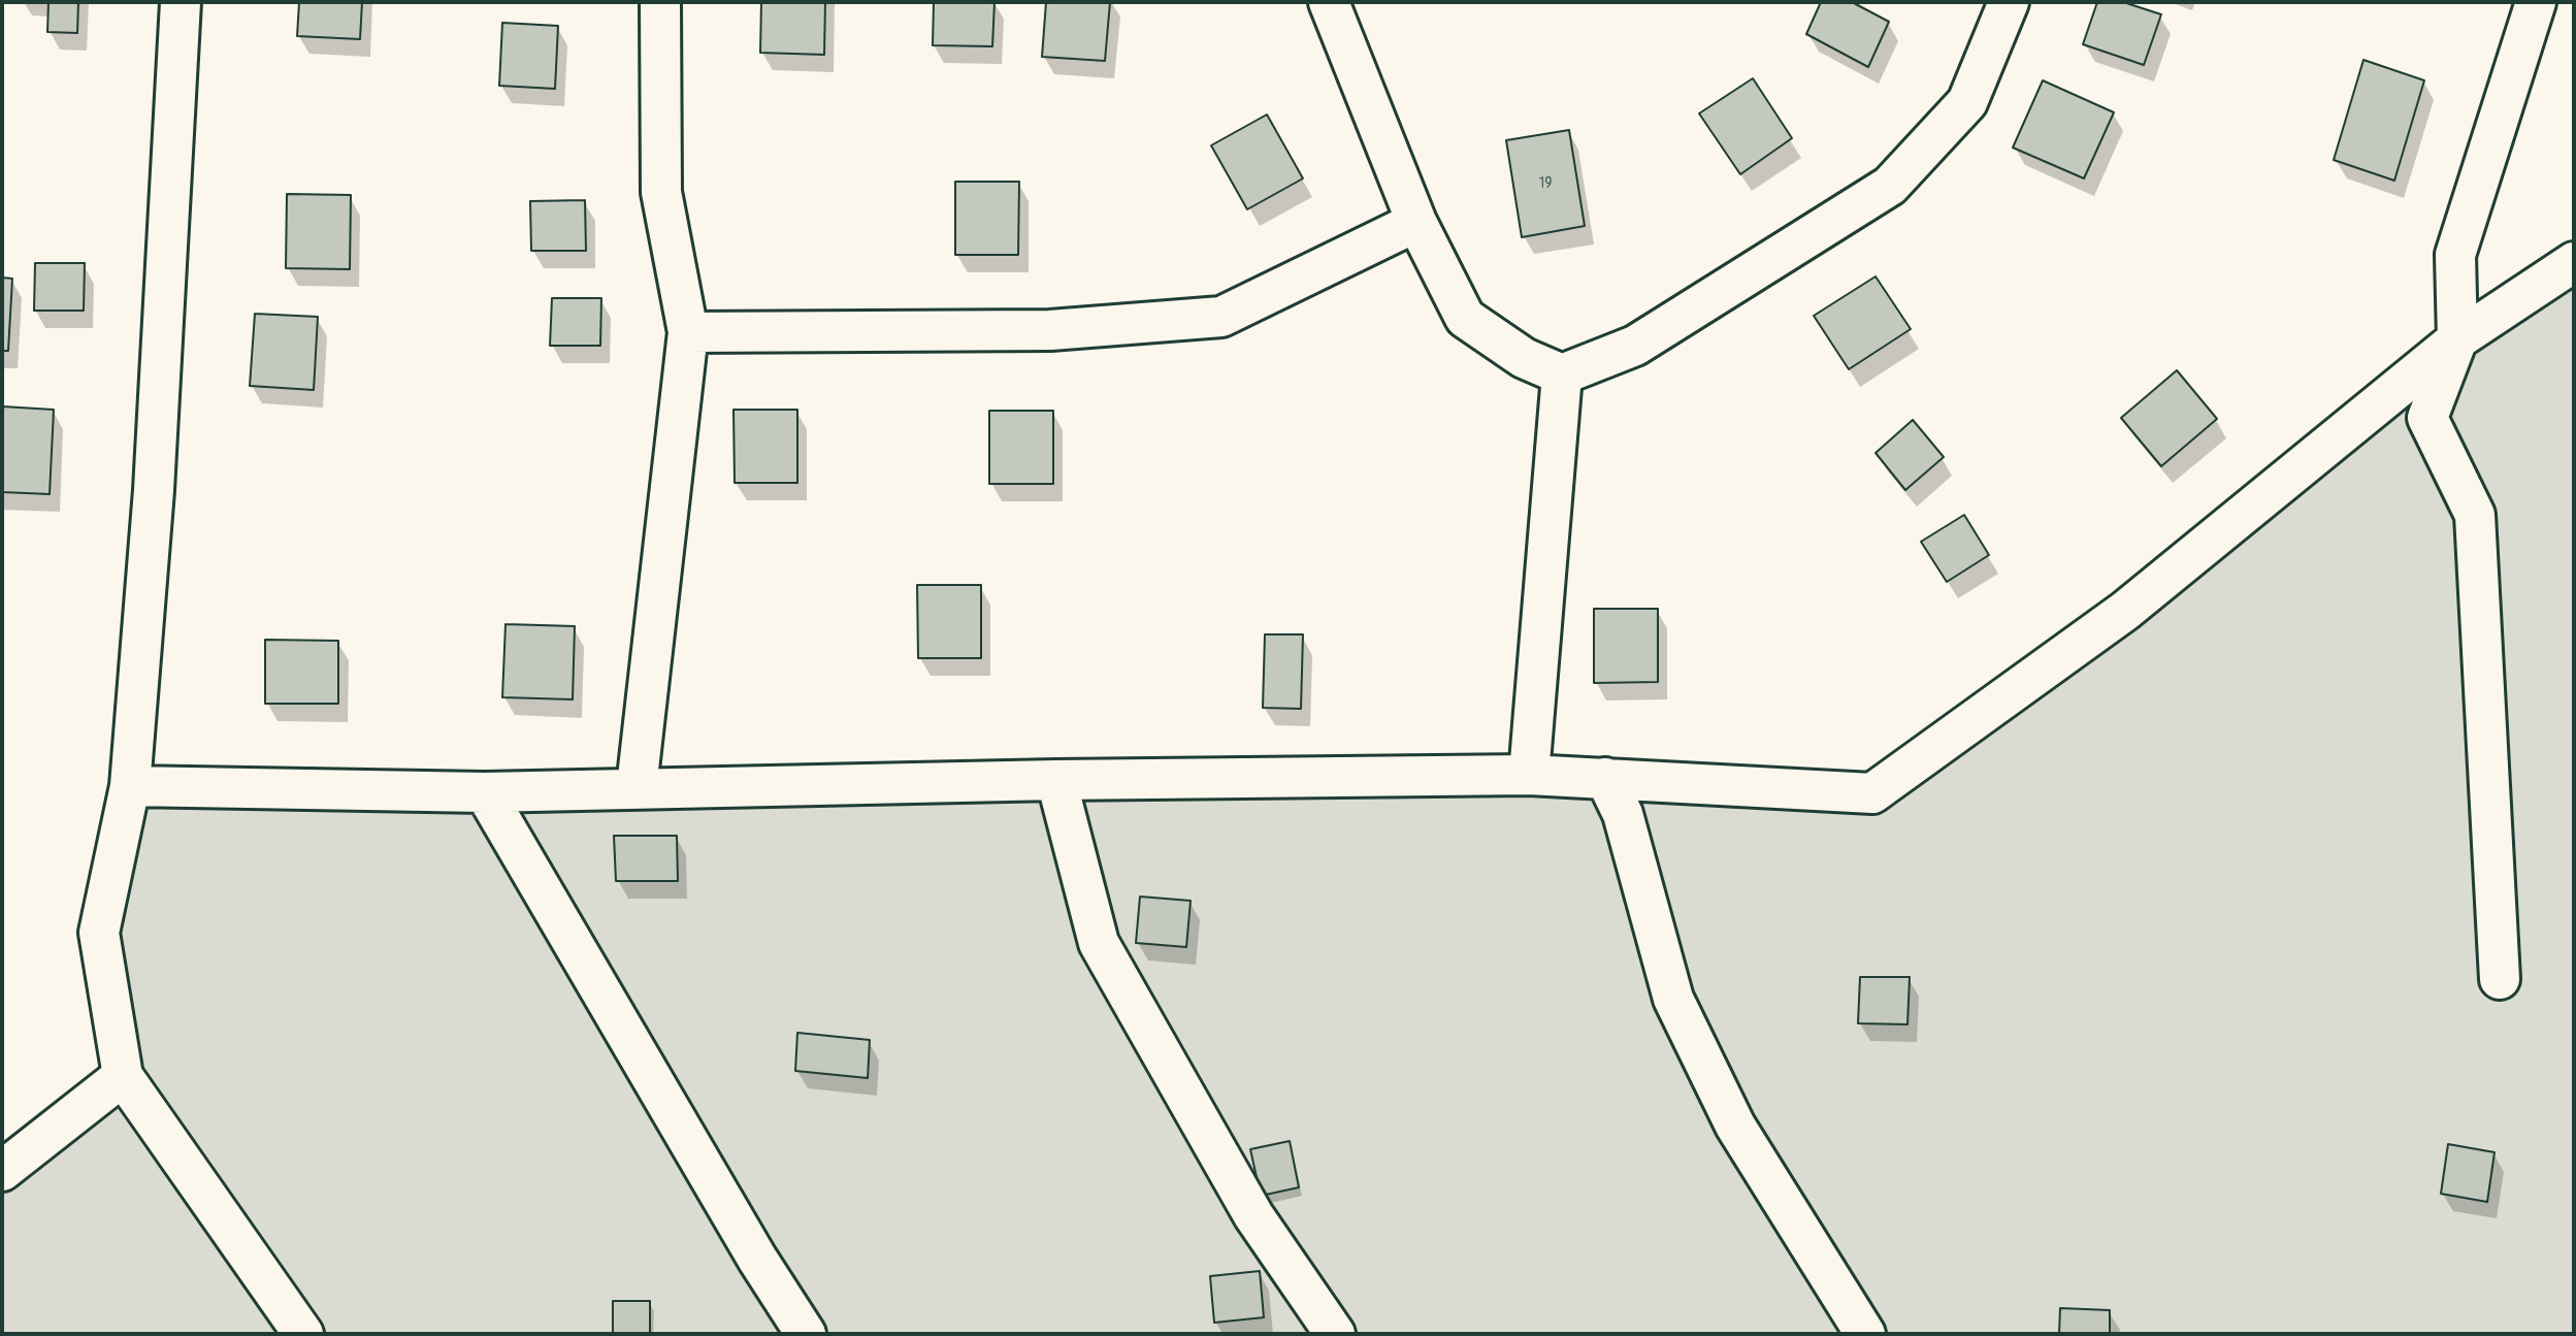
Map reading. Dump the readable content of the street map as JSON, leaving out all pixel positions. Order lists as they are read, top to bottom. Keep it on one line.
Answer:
{"house_numbers":["19"]}
